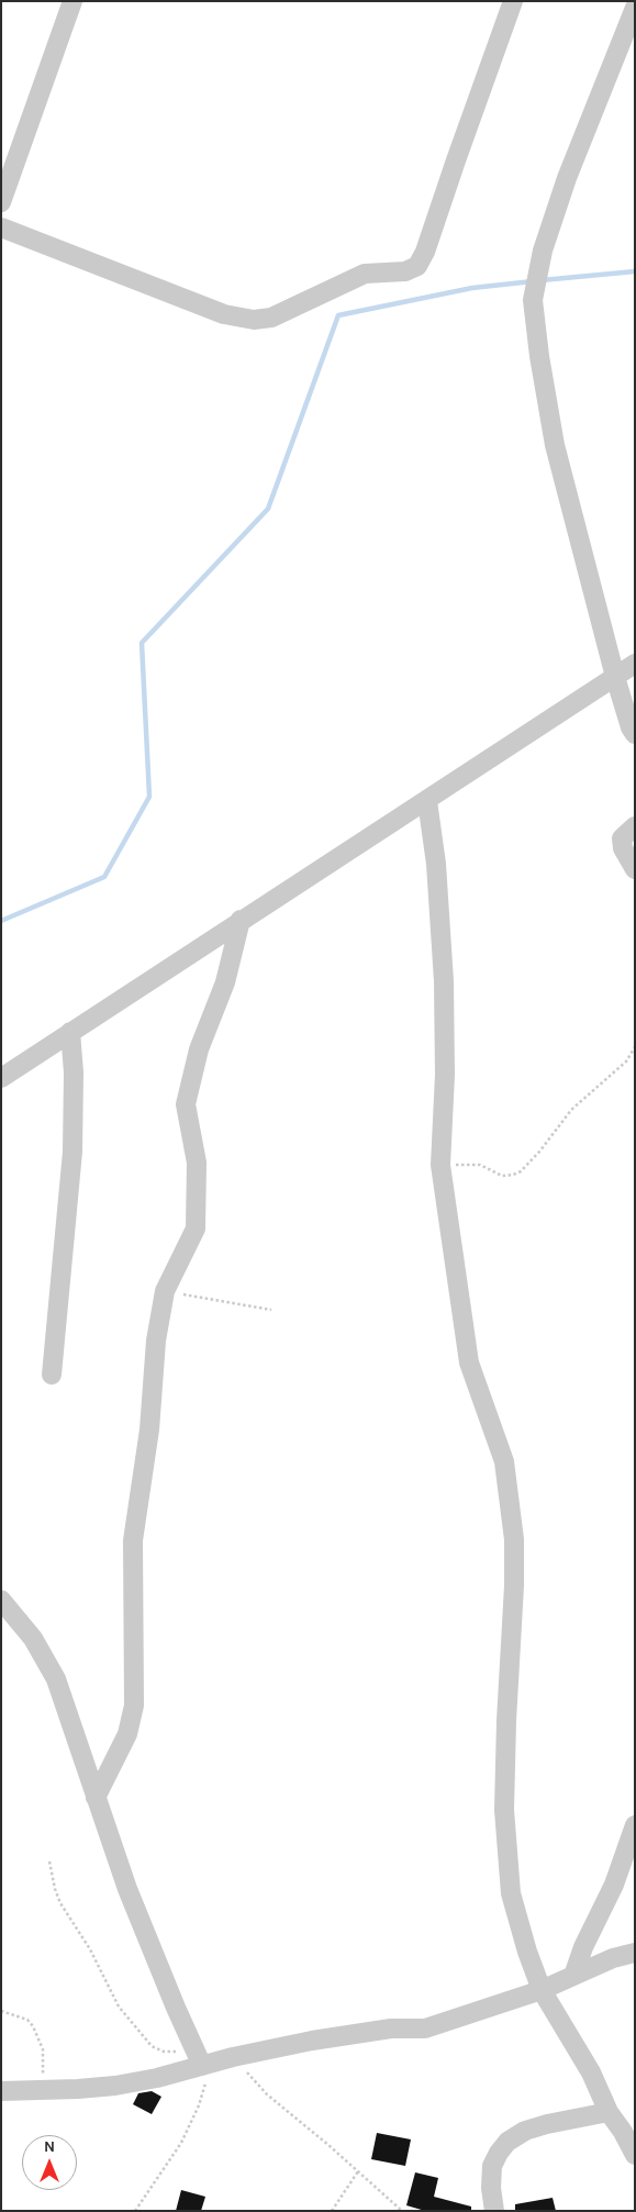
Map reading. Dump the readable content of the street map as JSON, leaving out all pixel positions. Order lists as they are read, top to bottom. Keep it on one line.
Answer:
{"north":"top"}
